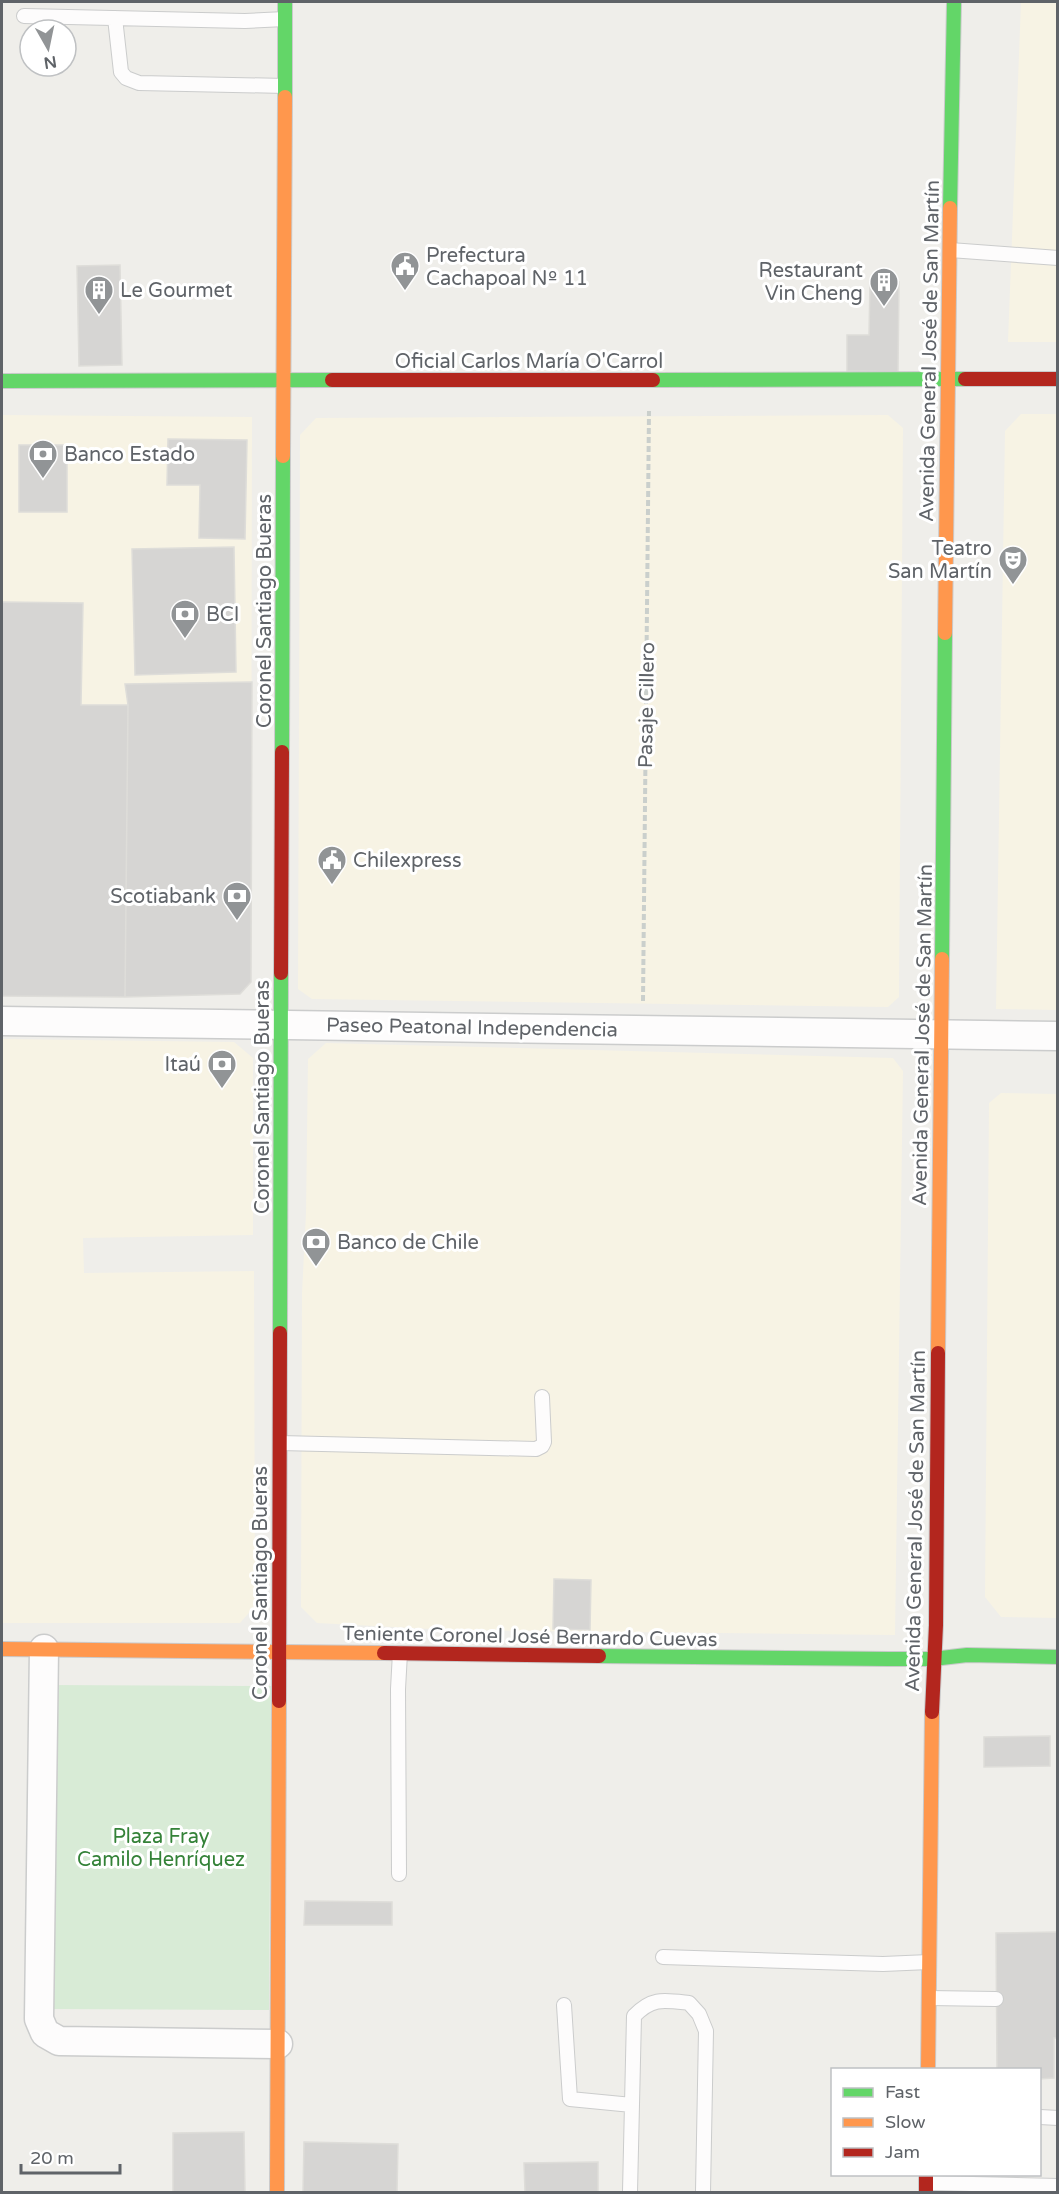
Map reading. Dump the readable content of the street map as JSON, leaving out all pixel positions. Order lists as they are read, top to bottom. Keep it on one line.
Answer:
{"streets":{"main road":["Avenida General José de San Martín","Oficial Carlos María O'Carrol","Coronel Santiago Bueras","Teniente Coronel José Bernardo Cuevas"],"street":["Paseo Peatonal Independencia"],"path":["Pasaje Cillero"]},"crossings":[["Avenida General José de San Martín","Oficial Carlos María O'Carrol"],["Avenida General José de San Martín","Paseo Peatonal Independencia"],["Avenida General José de San Martín","Teniente Coronel José Bernardo Cuevas"],["Oficial Carlos María O'Carrol","Coronel Santiago Bueras"],["Oficial Carlos María O'Carrol","Pasaje Cillero"],["Coronel Santiago Bueras","Paseo Peatonal Independencia"],["Coronel Santiago Bueras","Teniente Coronel José Bernardo Cuevas"],["Pasaje Cillero","Paseo Peatonal Independencia"]],"parks":["Plaza Fray Camilo Henríquez"],"places":{"public building":["Prefectura Cachapoal Nº 11","Chilexpress"],"building":["Restaurant Vin Cheng","Le Gourmet"],"bank":["Banco Estado","BCI","Scotiabank","Itaú","Banco de Chile"],"theatre":["Teatro San Martín"]},"legend":["Fast","Slow","Jam"],"scale_bar":"20 m","north":"bottom"}
